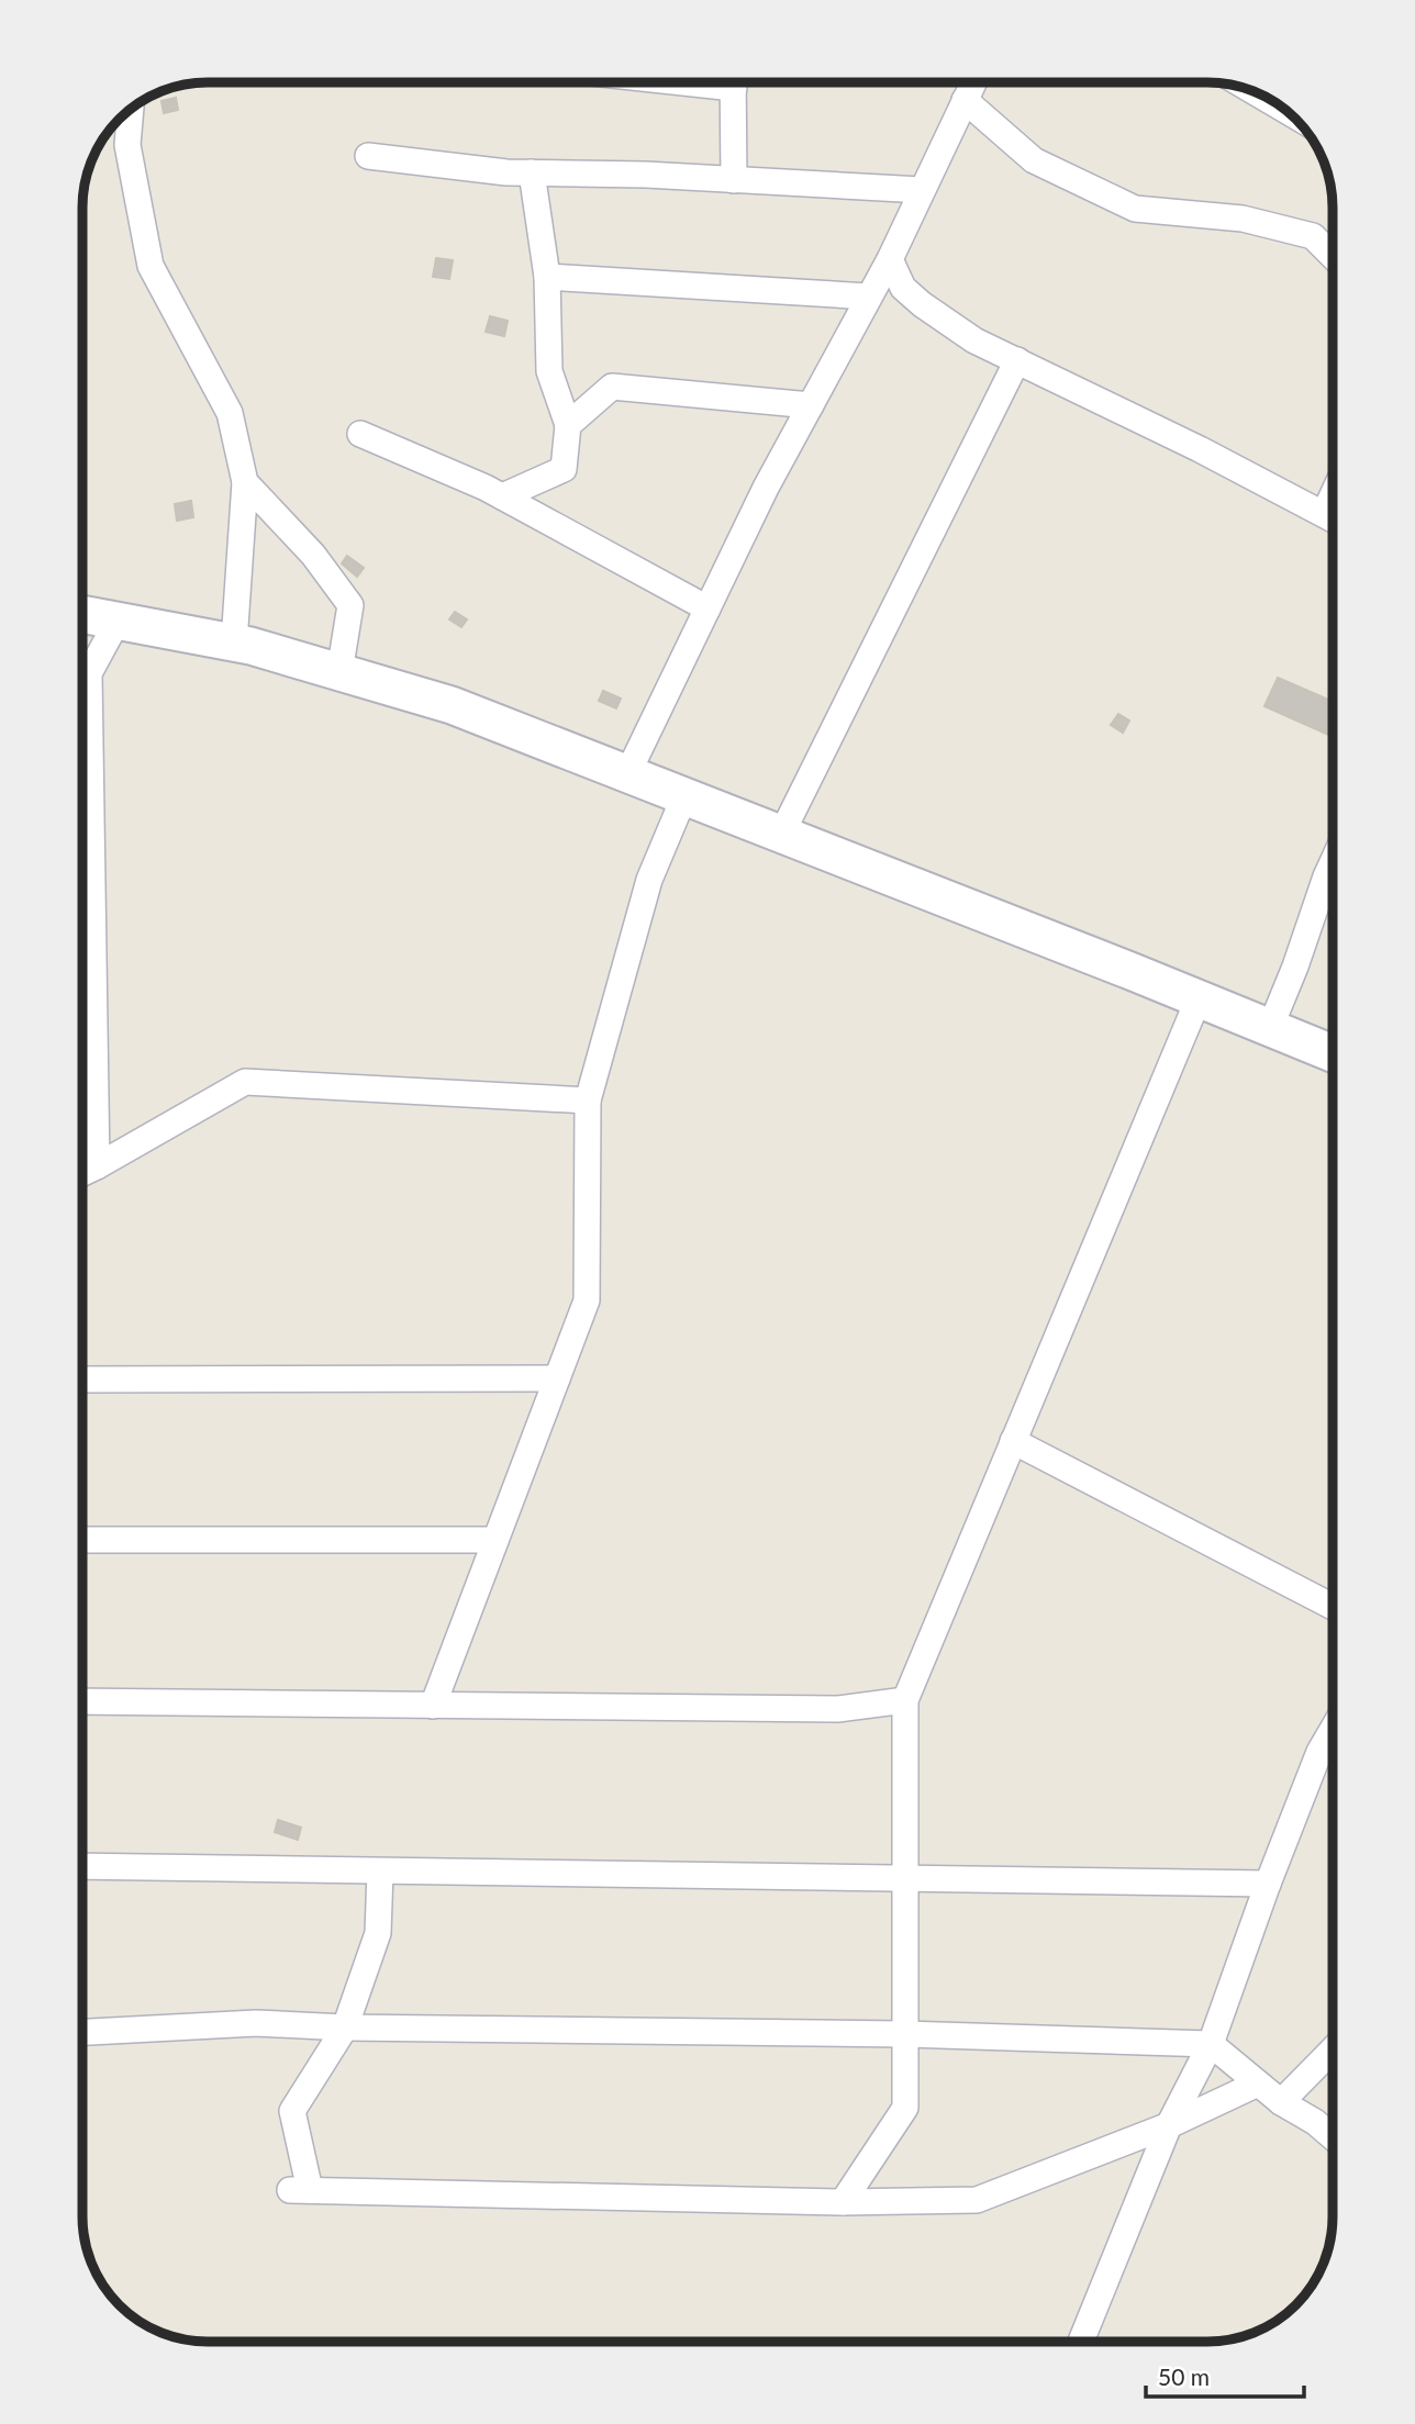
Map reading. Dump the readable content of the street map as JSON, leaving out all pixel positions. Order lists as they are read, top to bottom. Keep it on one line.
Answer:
{"scale_bar":"50 m"}
